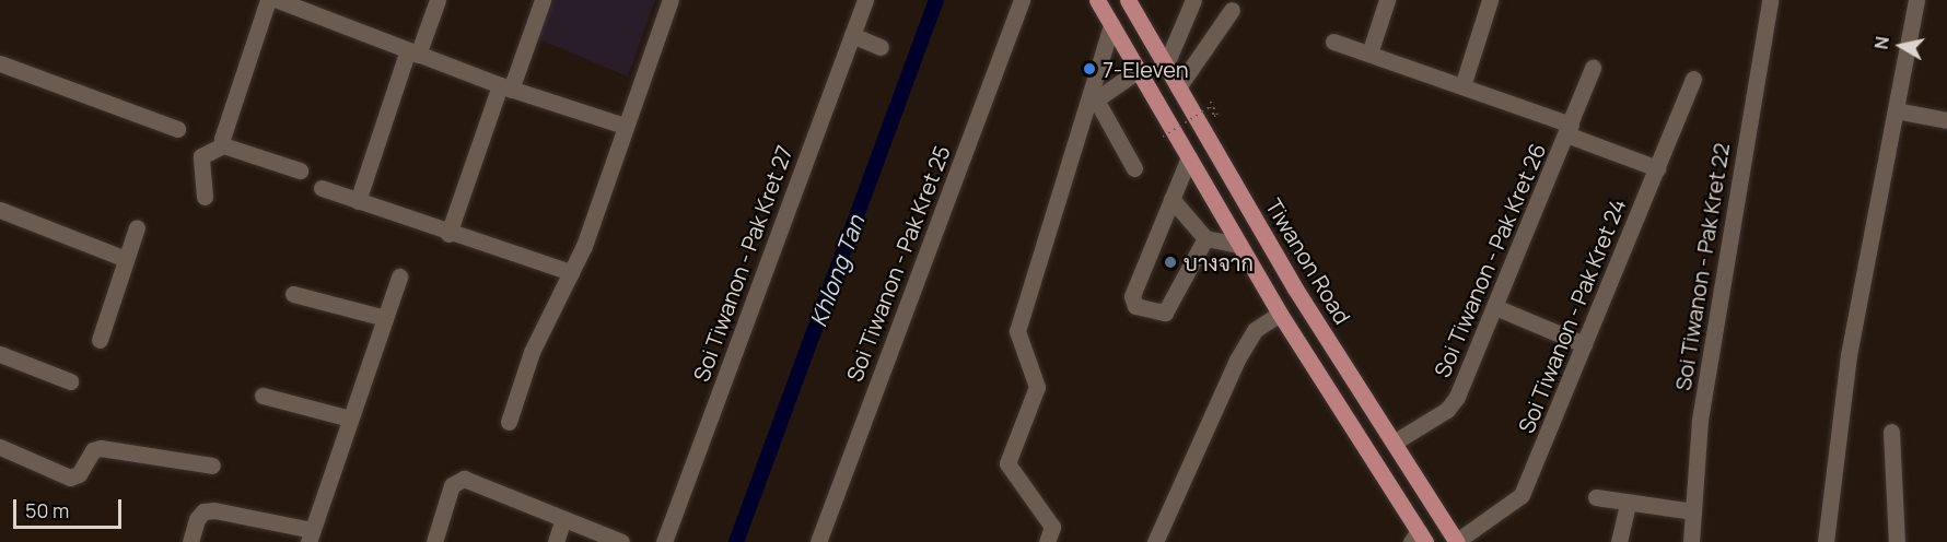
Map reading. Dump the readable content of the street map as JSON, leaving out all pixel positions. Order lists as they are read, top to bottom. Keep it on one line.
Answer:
{"streets":{"main road":["Tiwanon Road"],"street":["Soi Tiwanon - Pak Kret 26","Soi Tiwanon - Pak Kret 27","Soi Tiwanon - Pak Kret 25","Soi Tiwanon - Pak Kret 22","Soi Tiwanon - Pak Kret 24"]},"crossings":[["Soi Tiwanon - Pak Kret 26","Tiwanon Road"],["Tiwanon Road","Soi Tiwanon - Pak Kret 24"]],"water":["Khlong Tan"],"places":["7-Eleven","บางจาก"],"scale_bar":"50 m","north":"left"}
